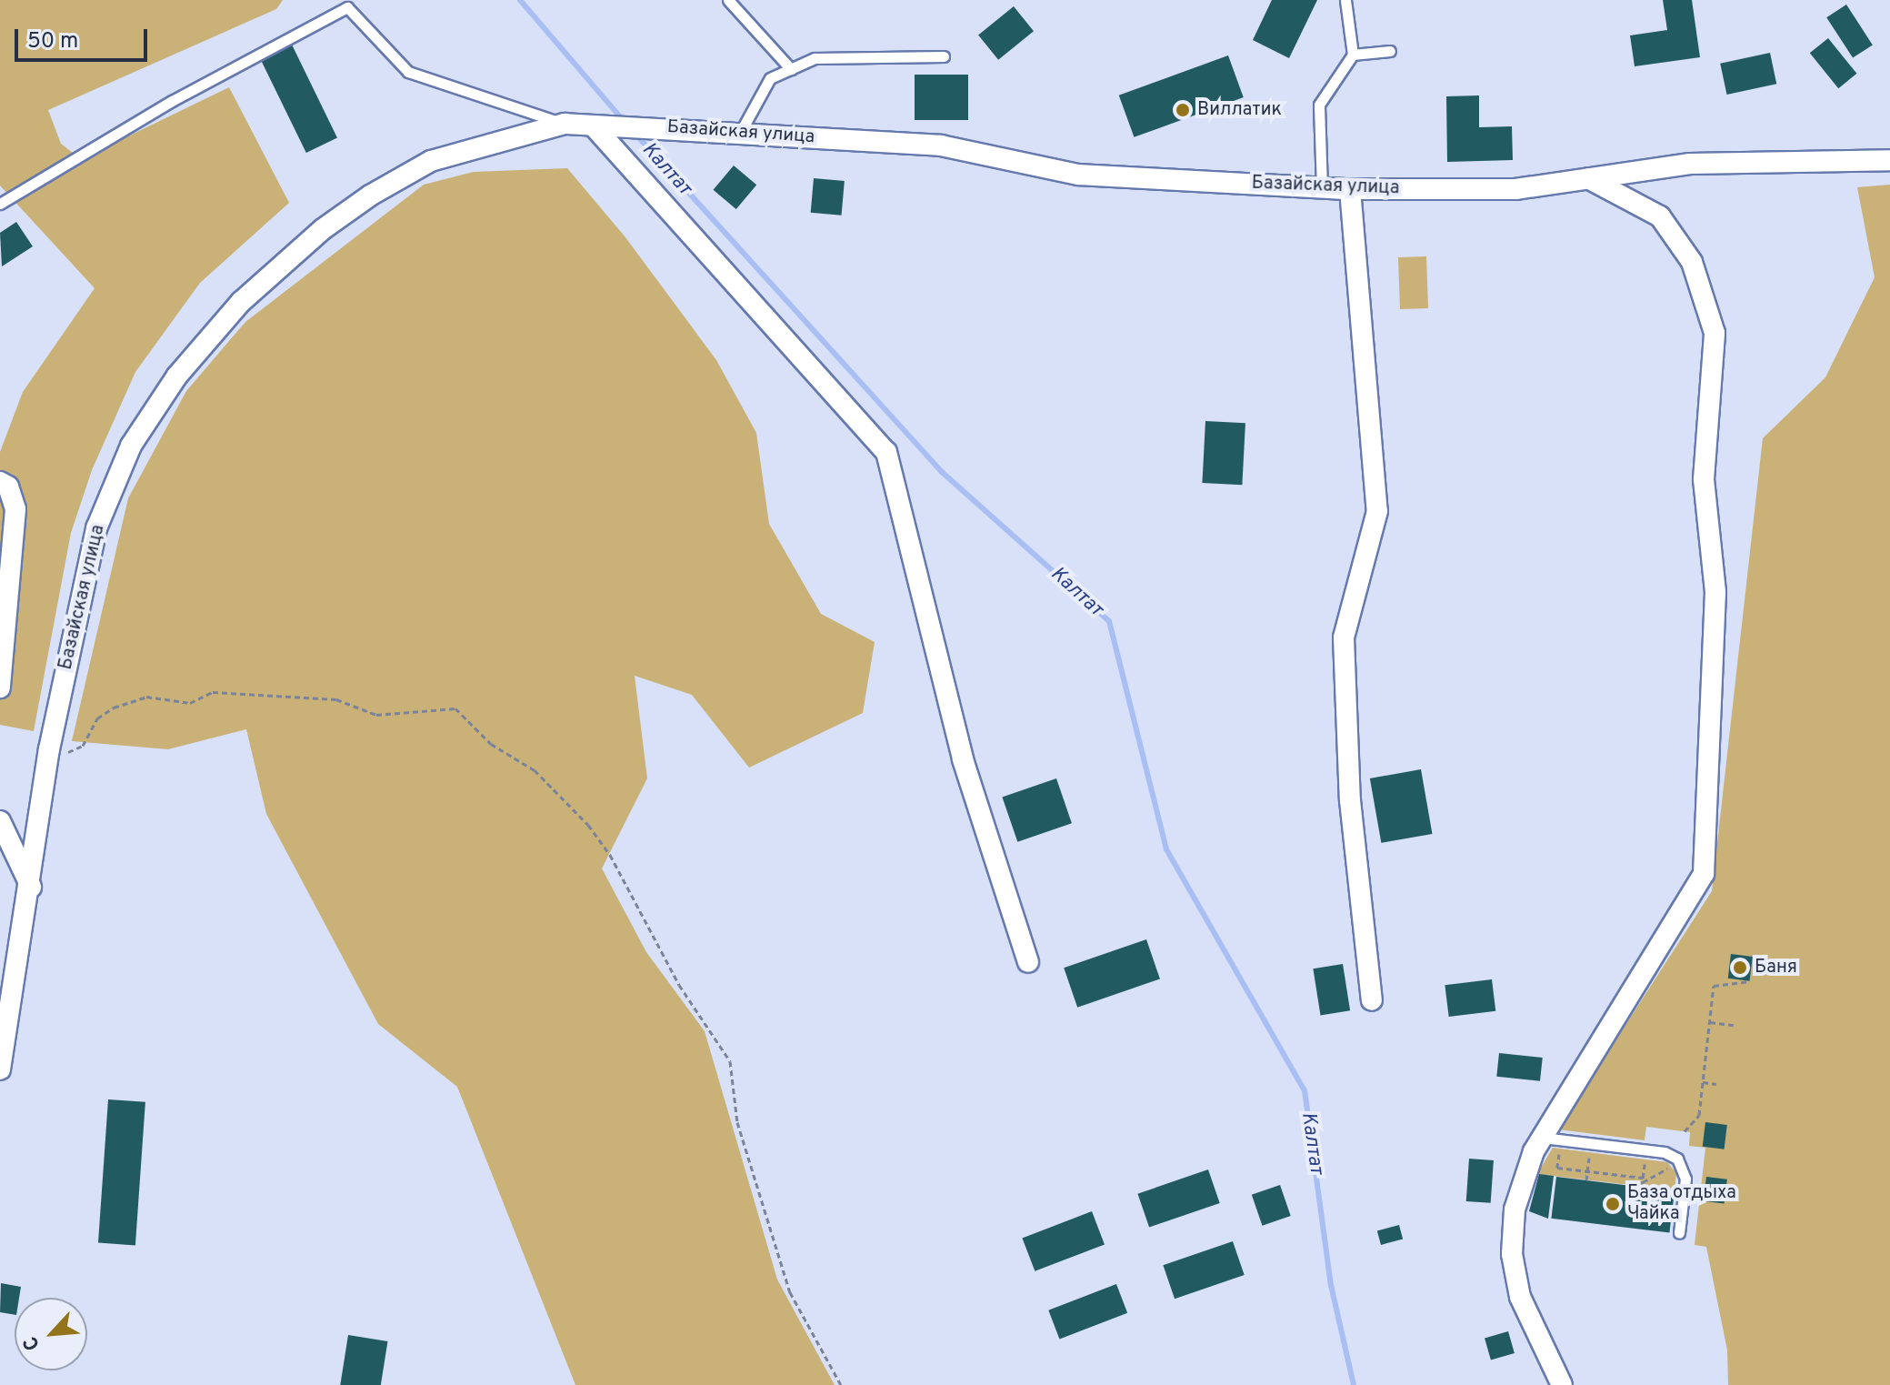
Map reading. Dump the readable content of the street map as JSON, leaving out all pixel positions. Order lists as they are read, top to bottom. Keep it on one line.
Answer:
{"streets":{"street":["Базайская улица"]},"water":["Калтат"],"places":["Виллатик","Баня","База отдыха Чайка"],"scale_bar":"50 m","north":"bottom left"}
